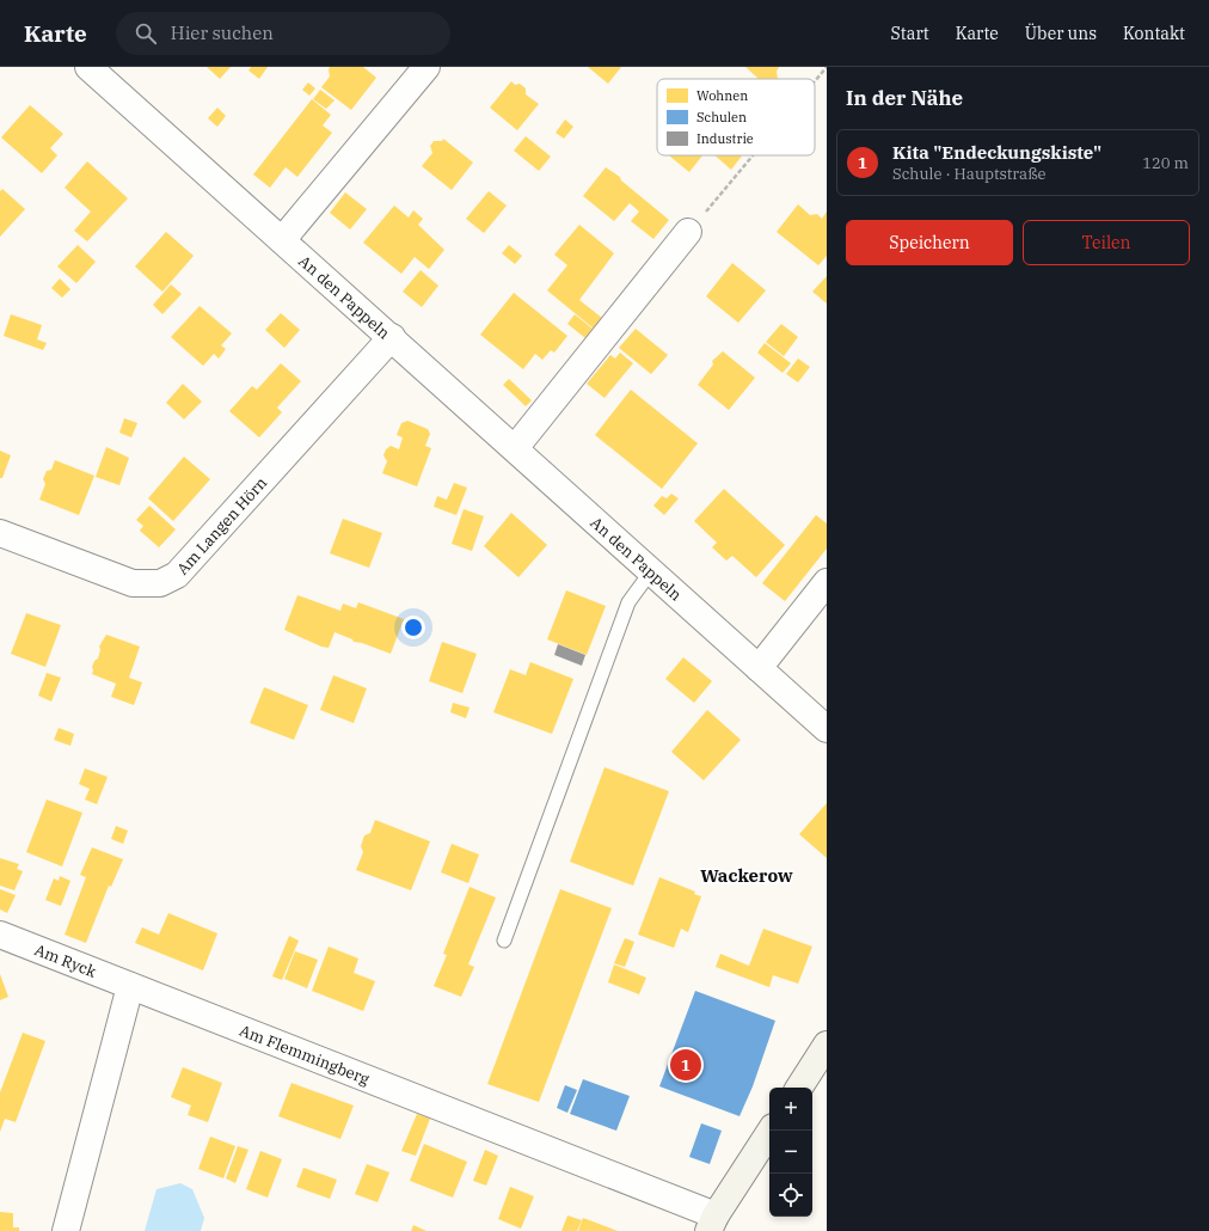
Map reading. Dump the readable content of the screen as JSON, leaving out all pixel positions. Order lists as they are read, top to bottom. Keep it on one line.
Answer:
{"streets":{"street":["An den Pappeln","Am Langen Hörn","Am Ryck","Am Flemmingberg"]},"crossings":[["An den Pappeln","Am Langen Hörn"],["Am Ryck","Am Flemmingberg"]],"districts":["Wackerow"],"legend":["Wohnen","Schulen","Industrie"],"page":{"header":"Karte","search":"Hier suchen","nav":["Start","Karte","Über uns","Kontakt"],"heading":"In der Nähe","list":[{"mark":"1","name":"Kita \"Endeckungskiste\"","note":"Schule · Hauptstraße","value":"120 m"}],"buttons":["Speichern","Teilen"],"pins":"1","map_buttons":["+","−"]}}
